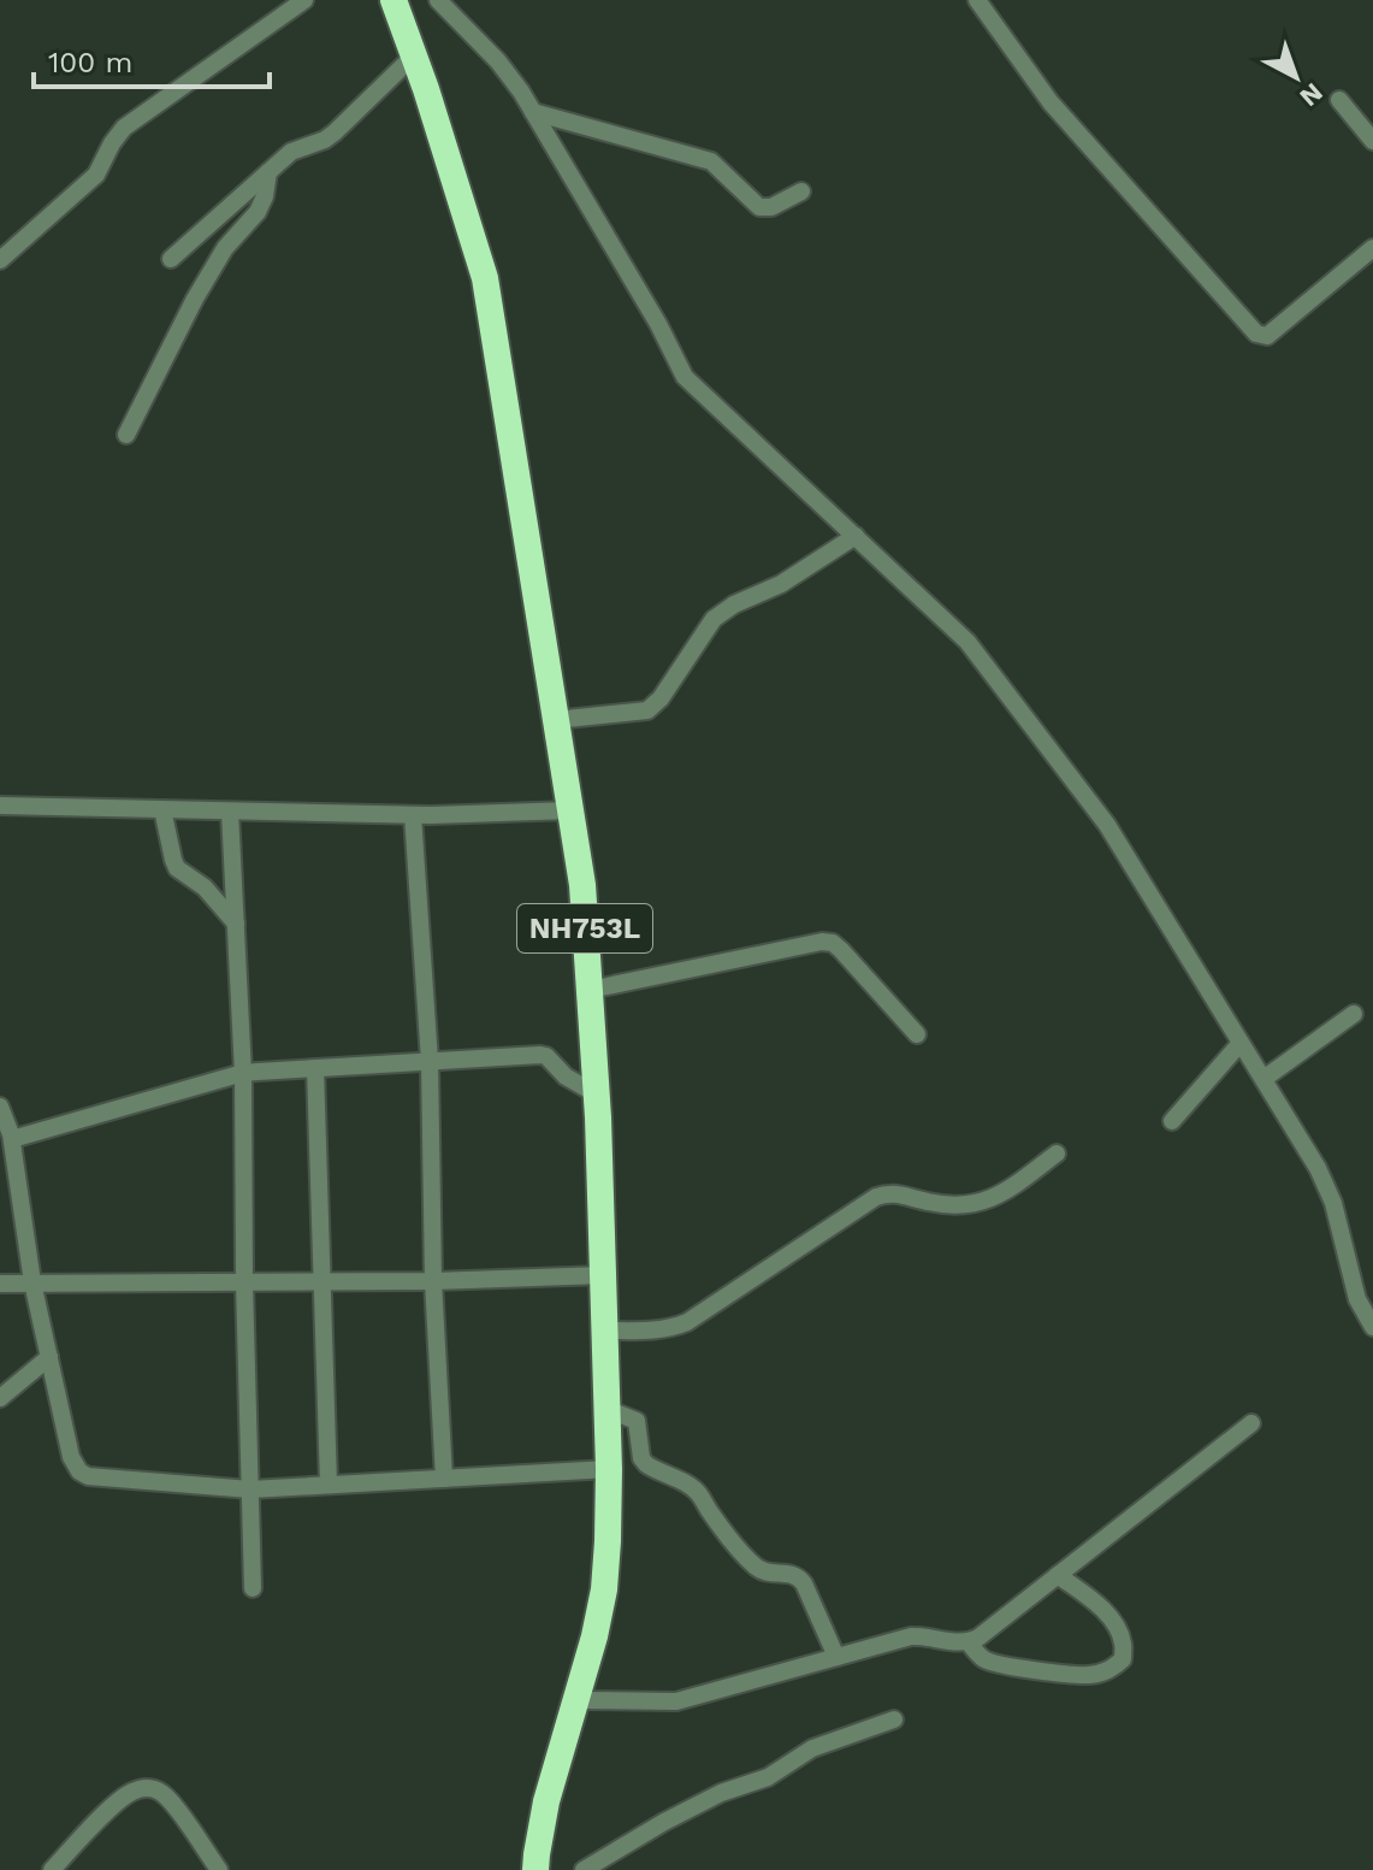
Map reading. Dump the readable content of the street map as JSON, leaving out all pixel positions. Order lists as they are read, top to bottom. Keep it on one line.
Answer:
{"streets":{"highway":["NH753L"]},"scale_bar":"100 m","north":"bottom right"}
